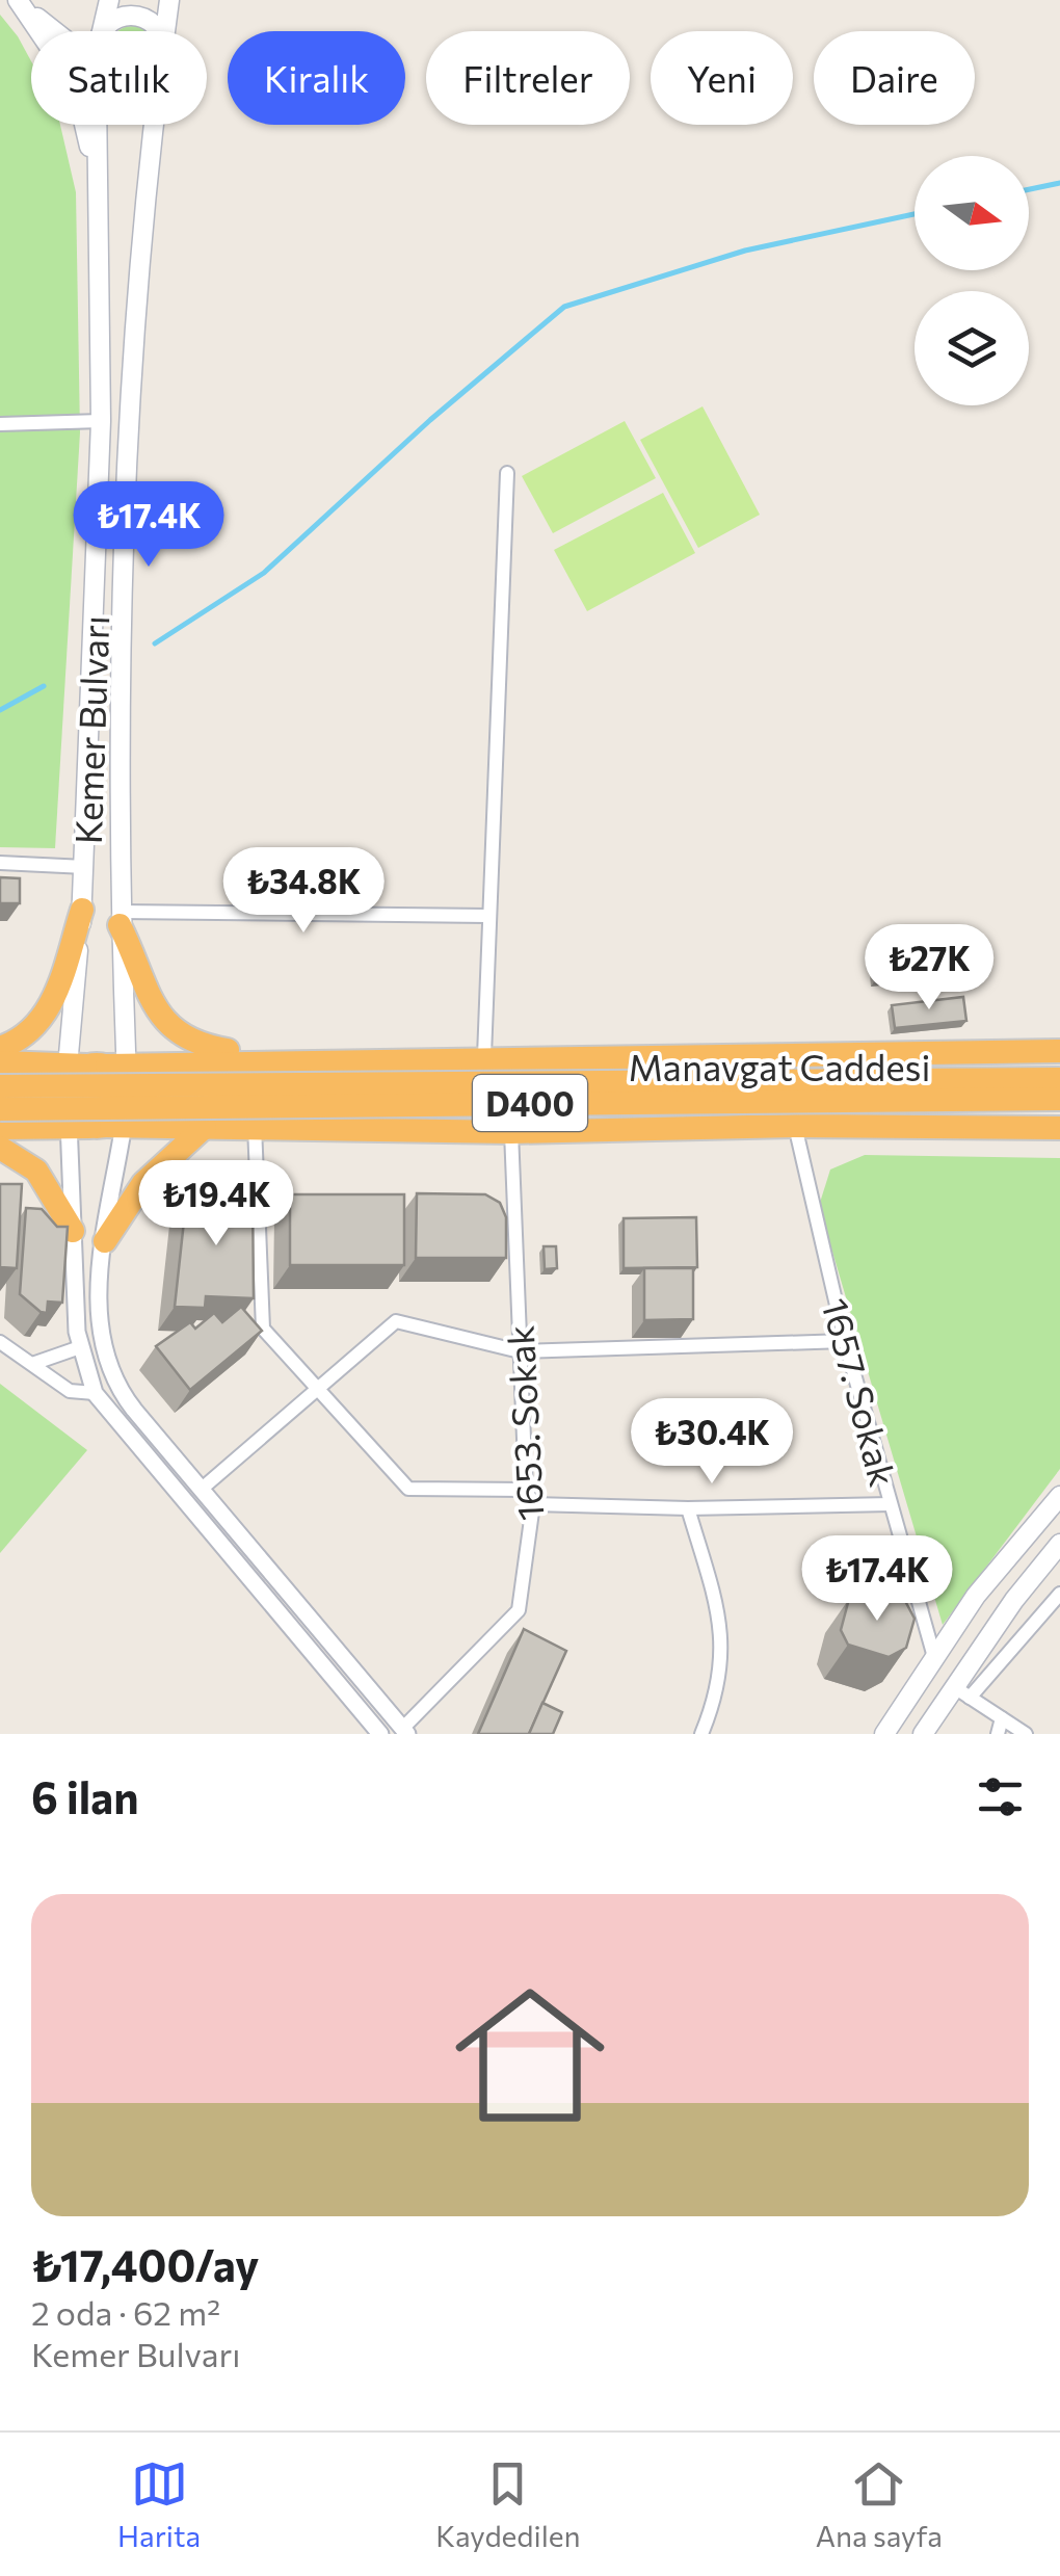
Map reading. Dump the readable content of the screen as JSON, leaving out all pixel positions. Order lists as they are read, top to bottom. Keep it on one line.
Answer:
{"streets":{"highway":["Manavgat Caddesi","D400"],"main road":["Kemer Bulvarı"],"street":["1657. Sokak","1653. Sokak"]},"north":"right","page":{"chip":["Satılık","Kiralık","Filtreler","Yeni","Daire"],"price":["₺17.4K","₺34.8K","₺27K","₺19.4K","₺30.4K","₺17.4K"],"heading":"6 ilan","list":[{"name":"₺17,400/ay","note":"2 oda · 62 m² · Kemer Bulvarı"}],"tabs":["Harita","Kaydedilen","Ana sayfa"]}}
